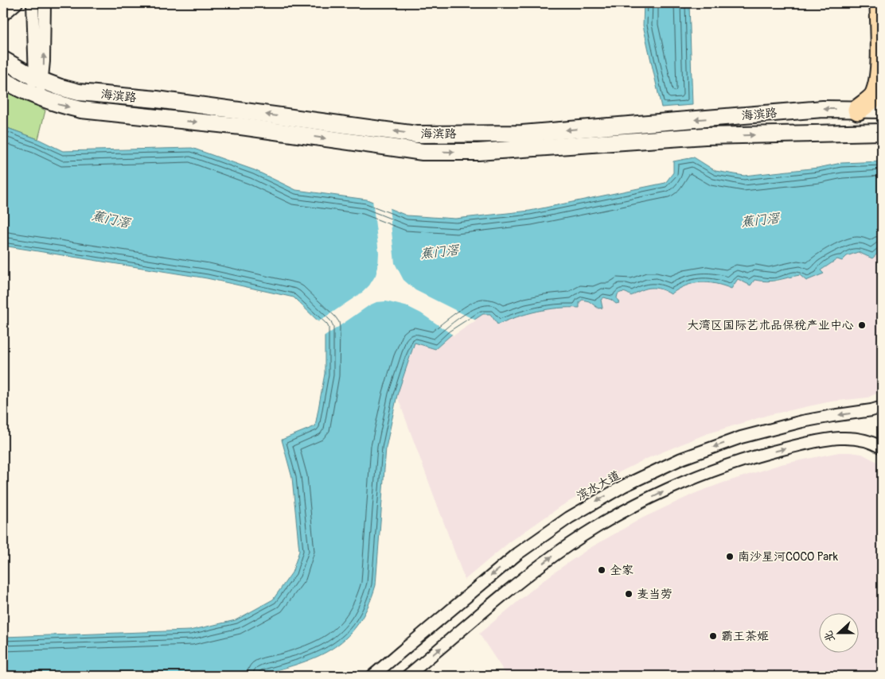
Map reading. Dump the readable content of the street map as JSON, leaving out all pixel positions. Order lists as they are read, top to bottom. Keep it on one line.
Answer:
{"streets":{"street":["海滨路","滨水大道"]},"water":["蕉门滘"],"places":["大湾区国际艺术品保税产业中心","南沙星河COCO Park","全家","麦当劳","霸王茶姬"],"north":"left"}
